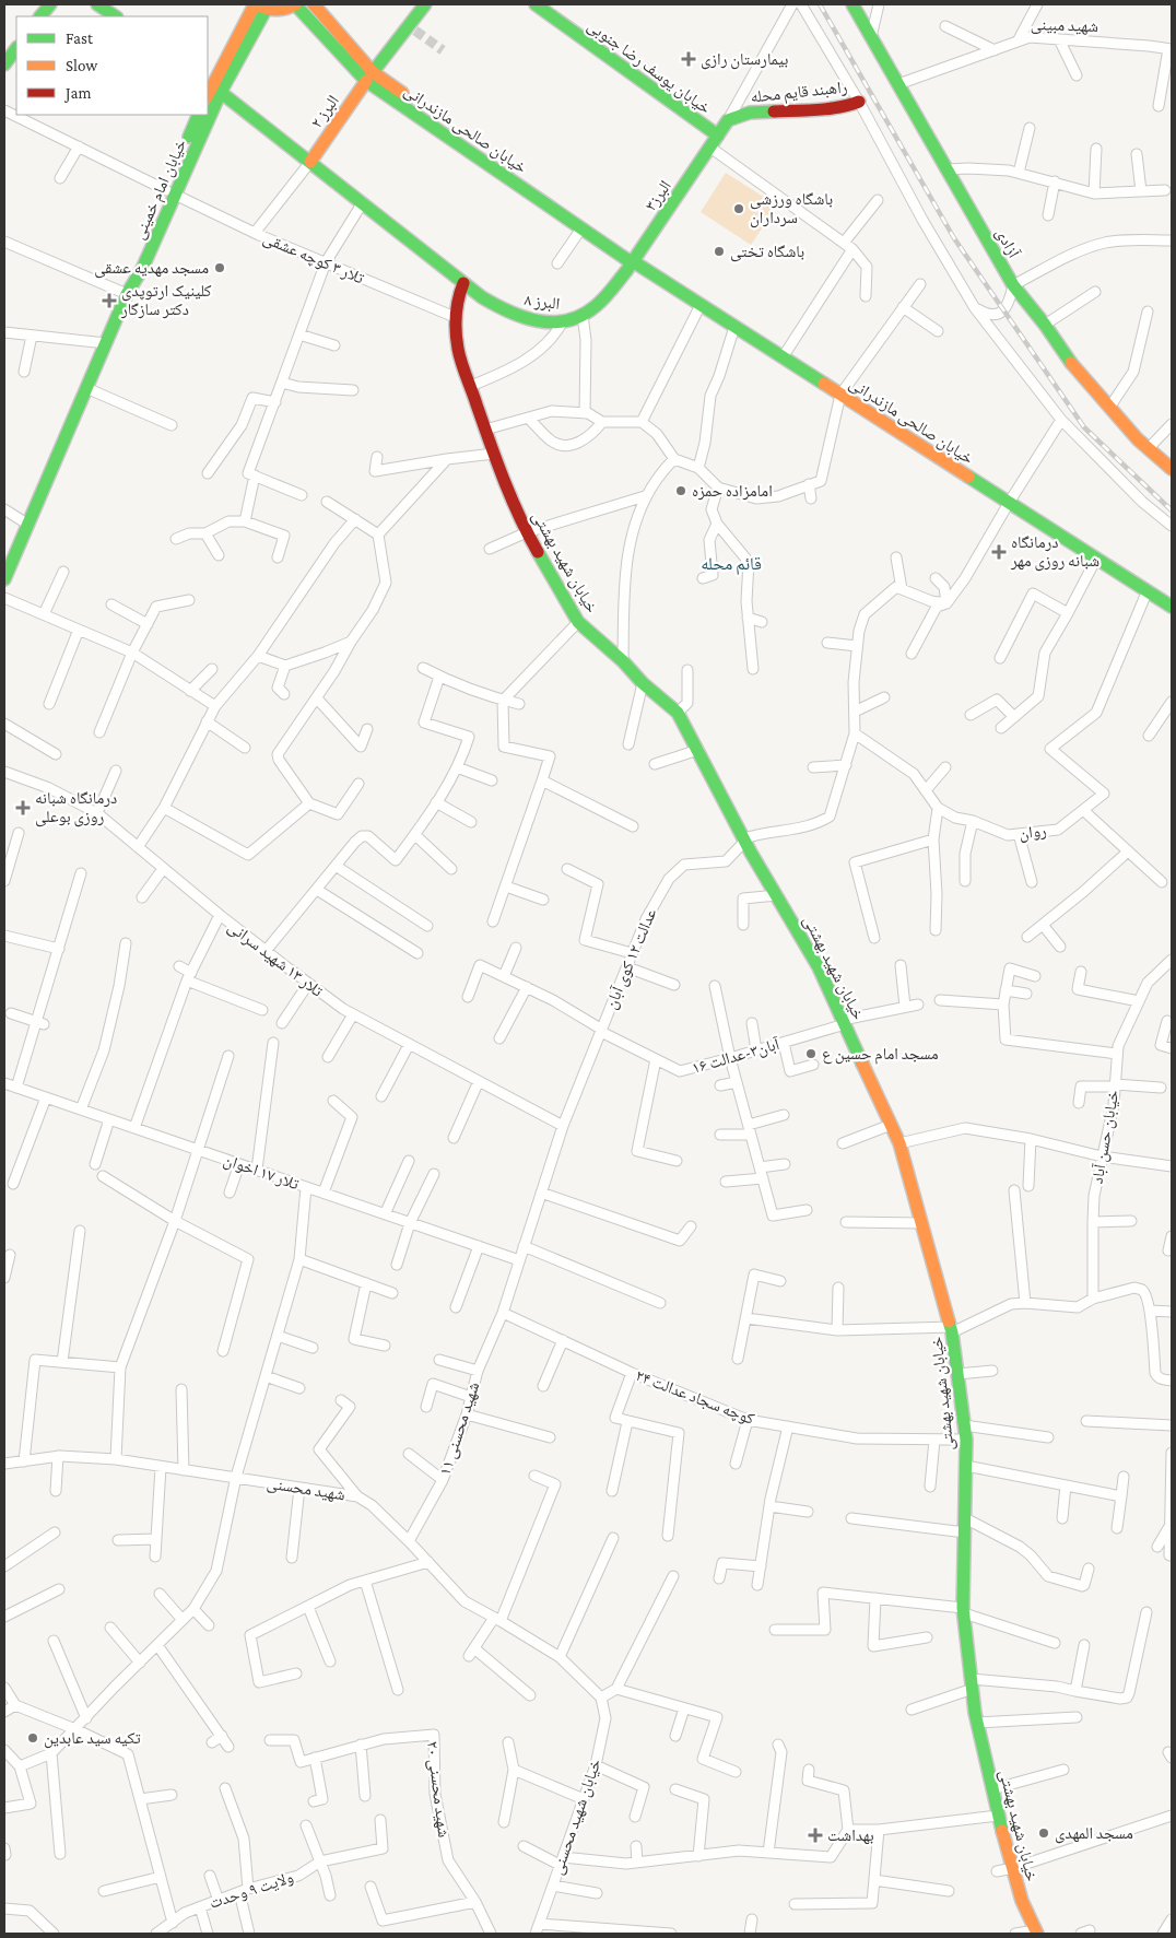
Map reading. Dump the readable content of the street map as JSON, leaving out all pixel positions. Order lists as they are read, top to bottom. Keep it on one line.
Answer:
{"streets":{"main road":["خیابان یوسف رضا جنوبی","راهبند قایم محله","البرز ۲","خیابان صالحی مازندرانی","خیابان امام خمینی","البرز۳","آزادی","البرز ۸","خیابان شهید بهشتی"],"street":["شهید مبینی","تلار ۳ کوچه عشقی","روان","تلار ۱۳ شهید سرانی","عدالت ۱۲ کوی آبان","آبان۳-عدالت ۱۶","خیابان حسن آباد","تلار ۱۷ اخوان","کوچه سجاد عدالت ۲۴","شهید محسنی ۱۱","شهید محسنی","شهید محسنی ۲۰","خیابان شهید محسنی","ولایت ۹ وحدت"]},"crossings":[["شهید مبینی","آزادی"],["البرز ۲","خیابان صالحی مازندرانی"],["خیابان صالحی مازندرانی","البرز۳"],["خیابان صالحی مازندرانی","البرز ۸"],["خیابان صالحی مازندرانی","روان"],["خیابان امام خمینی","تلار ۳ کوچه عشقی"],["البرز۳","البرز ۸"],["تلار ۳ کوچه عشقی","خیابان شهید بهشتی"],["البرز ۸","خیابان شهید بهشتی"],["خیابان شهید بهشتی","عدالت ۱۲ کوی آبان"],["خیابان شهید بهشتی","آبان۳-عدالت ۱۶"],["خیابان شهید بهشتی","کوچه سجاد عدالت ۲۴"],["تلار ۱۳ شهید سرانی","عدالت ۱۲ کوی آبان"],["عدالت ۱۲ کوی آبان","آبان۳-عدالت ۱۶"],["عدالت ۱۲ کوی آبان","شهید محسنی ۱۱"],["تلار ۱۷ اخوان","شهید محسنی ۱۱"],["کوچه سجاد عدالت ۲۴","شهید محسنی ۱۱"],["شهید محسنی ۱۱","شهید محسنی"],["شهید محسنی","خیابان شهید محسنی"]],"districts":["قائم محله"],"places":{"health":["بیمارستان رازی","کلینیک ارتوپدی دکتر سازگار","درمانگاه شبانه روزی مهر","درمانگاه شبانه روزی بوعلی","بهداشت"],"other":["باشگاه ورزشی سرداران","باشگاه تختی","مسجد مهدیه عشقی","امامزاده حمزه","مسجد امام حسین ع","تکیه سید عابدین","مسجد المهدی"]},"legend":["Fast","Slow","Jam"]}
